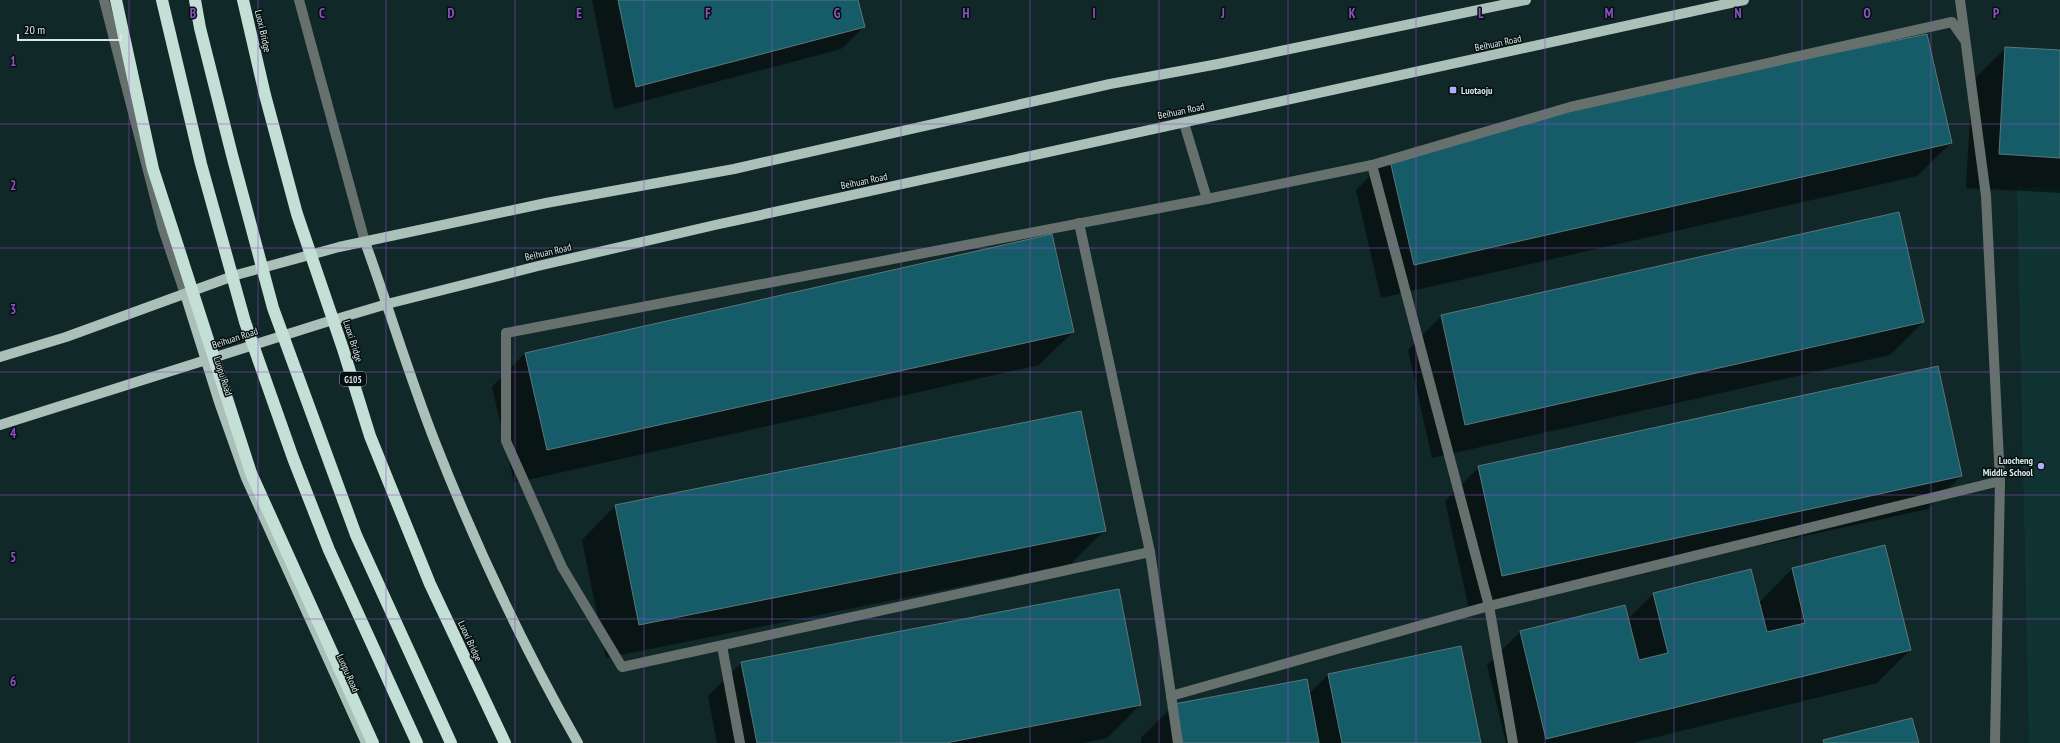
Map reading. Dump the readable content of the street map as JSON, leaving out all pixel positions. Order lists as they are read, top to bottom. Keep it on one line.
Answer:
{"streets":{"highway":["Luoxi Bridge","G105"],"main road":["Beihuan Road","Luopu Road"]},"crossings":[["Beihuan Road","Luopu Road"]],"places":{"transit":["Luotaoju"],"other":["Luocheng Middle School"]},"scale_bar":"20 m","grid":{"columns":["B","C","D","E","F","G","H","I","J","K","L","M","N","O","P"],"rows":["1","2","3","4","5","6"]}}
